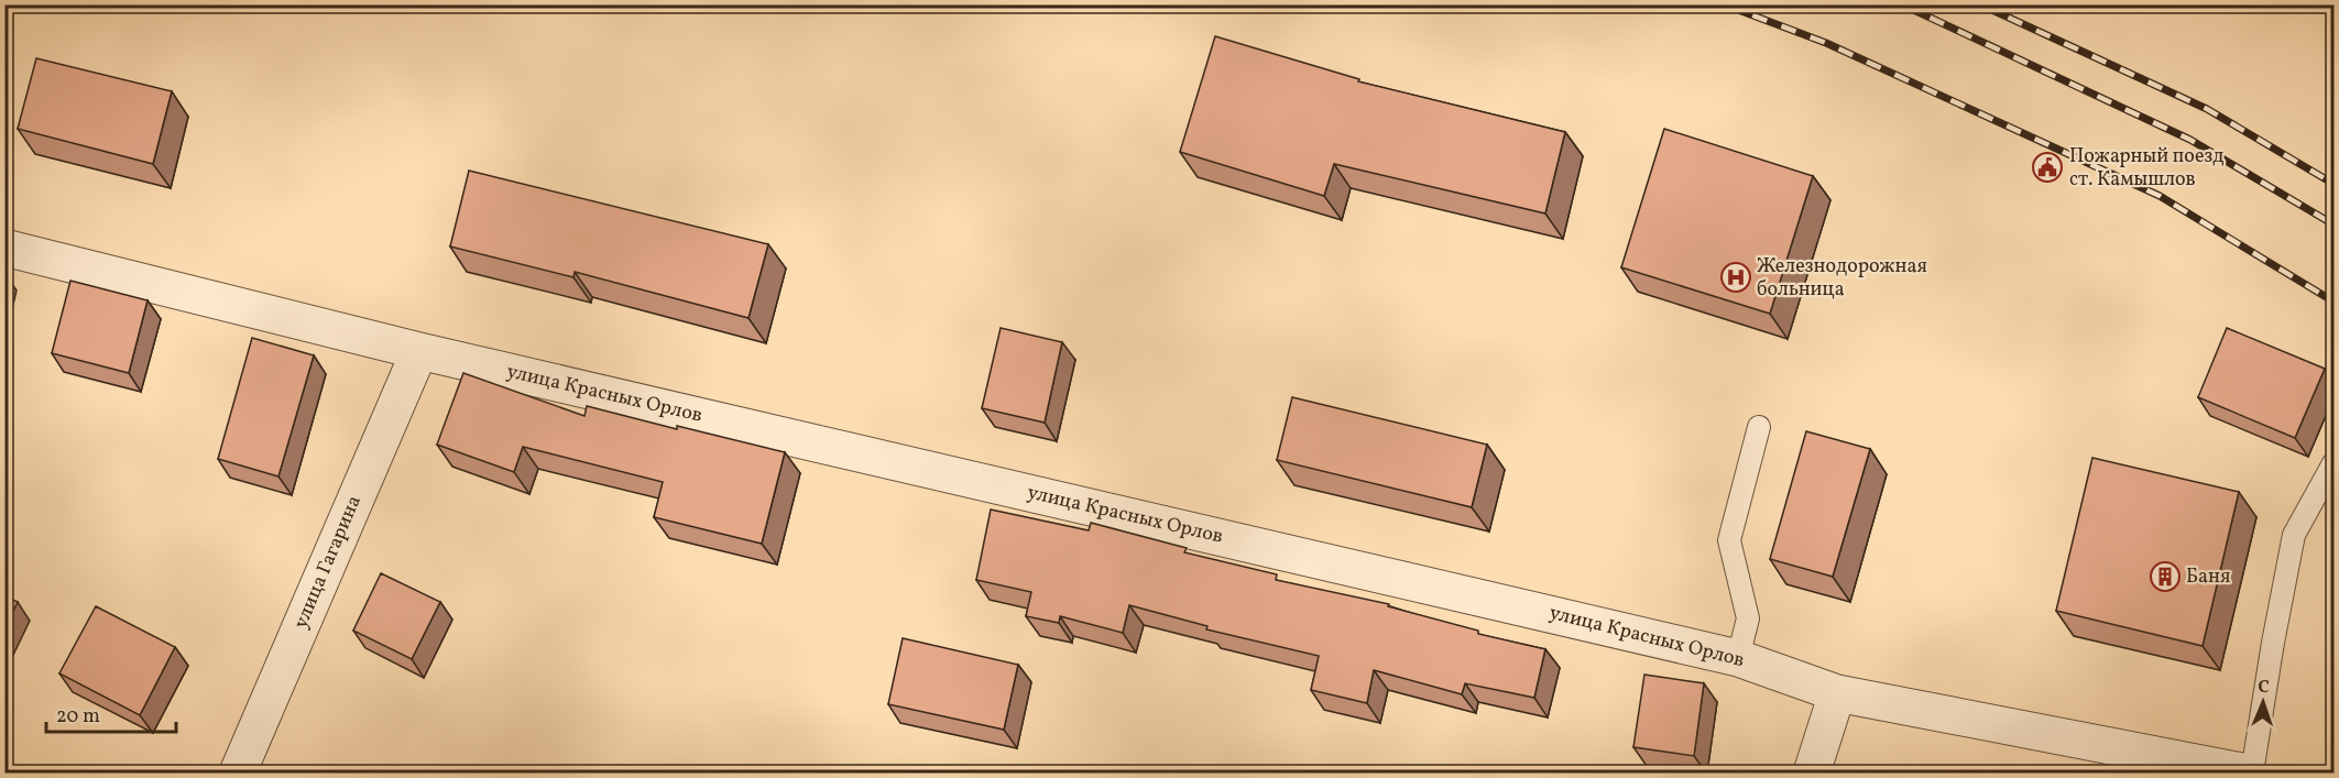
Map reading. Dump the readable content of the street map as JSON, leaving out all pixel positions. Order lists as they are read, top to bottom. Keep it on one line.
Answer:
{"streets":{"street":["улица Красных Орлов","улица Гагарина"]},"crossings":[["улица Красных Орлов","улица Гагарина"]],"places":{"public building":["Пожарный поезд ст. Камышлов"],"hospital":["Железнодорожная больница"],"building":["Баня"]},"scale_bar":"20 m","north":"top"}
